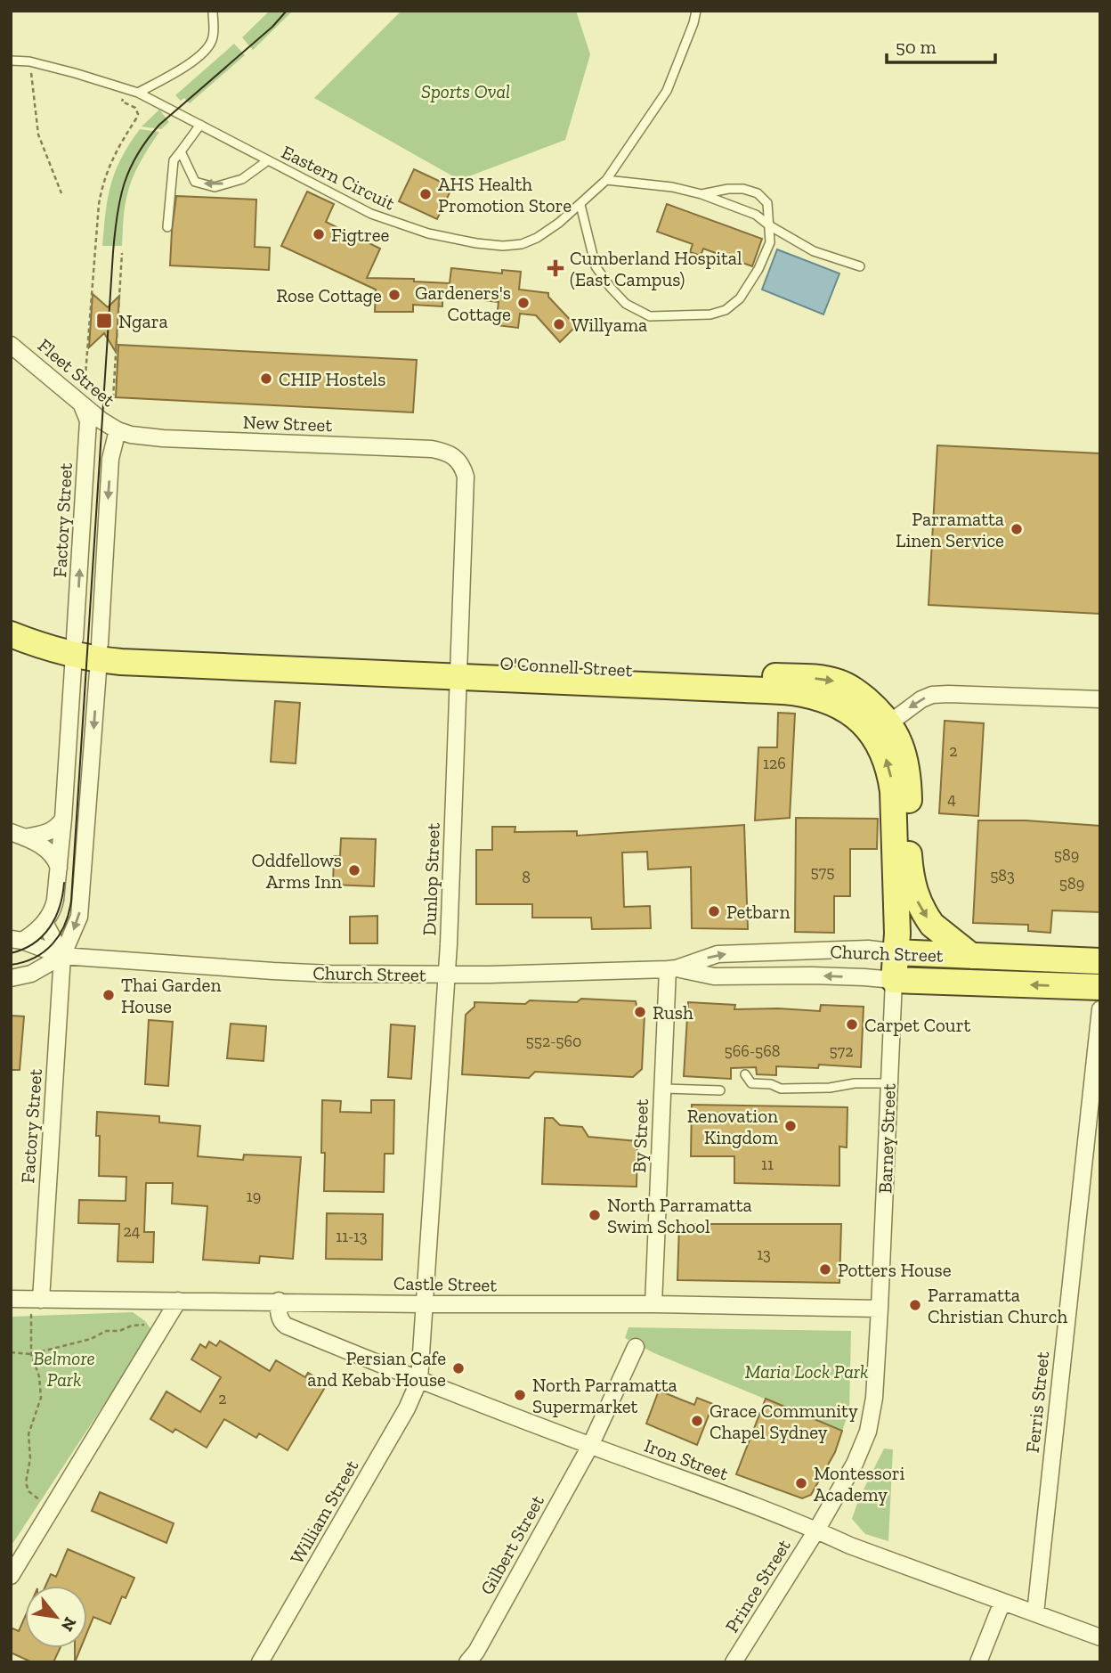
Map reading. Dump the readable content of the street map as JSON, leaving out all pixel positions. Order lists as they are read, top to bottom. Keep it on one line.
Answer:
{"streets":{"main road":["O'Connell Street","Church Street","Barney Street"],"street":["Fleet Street","New Street","Factory Street","Dunlop Street","By Street","Castle Street","Ferris Street","Iron Street","William Street","Gilbert Street","Prince Street"],"lane":["Eastern Circuit"]},"crossings":[["Fleet Street","New Street"],["Fleet Street","Factory Street"],["New Street","Factory Street"],["New Street","Dunlop Street"],["Factory Street","O'Connell Street"],["Factory Street","Church Street"],["Factory Street","Castle Street"],["O'Connell Street","Dunlop Street"],["O'Connell Street","Barney Street"],["Dunlop Street","Church Street"],["Dunlop Street","Castle Street"],["Dunlop Street","Iron Street"],["Dunlop Street","William Street"],["Church Street","By Street"],["Church Street","Barney Street"],["By Street","Castle Street"],["Barney Street","Castle Street"],["Barney Street","Iron Street"],["Barney Street","Prince Street"],["Castle Street","Iron Street"],["Ferris Street","Iron Street"],["Iron Street","William Street"],["Iron Street","Gilbert Street"],["Iron Street","Prince Street"]],"parks":["Sports Oval","Belmore Park","Maria Lock Park"],"places":{"other":["AHS Health Promotion Store","Figtree","Rose Cottage","Gardeners's Cottage","Willyama","CHIP Hostels","Parramatta Linen Service","Oddfellows Arms Inn","Petbarn","Thai Garden House","Rush","Carpet Court","Renovation Kingdom","North Parramatta Swim School","Potters House","Parramatta Christian Church","Persian Cafe and Kebab House","North Parramatta Supermarket","Grace Community Chapel Sydney","Montessori Academy"],"health":["Cumberland Hospital (East Campus)"],"transit":["Ngara"]},"house_numbers":["2","126","4","589","575","583","8","589","552-560","566-568","572","11","19","24","11-13","13","2"],"scale_bar":"50 m","north":"bottom right"}
